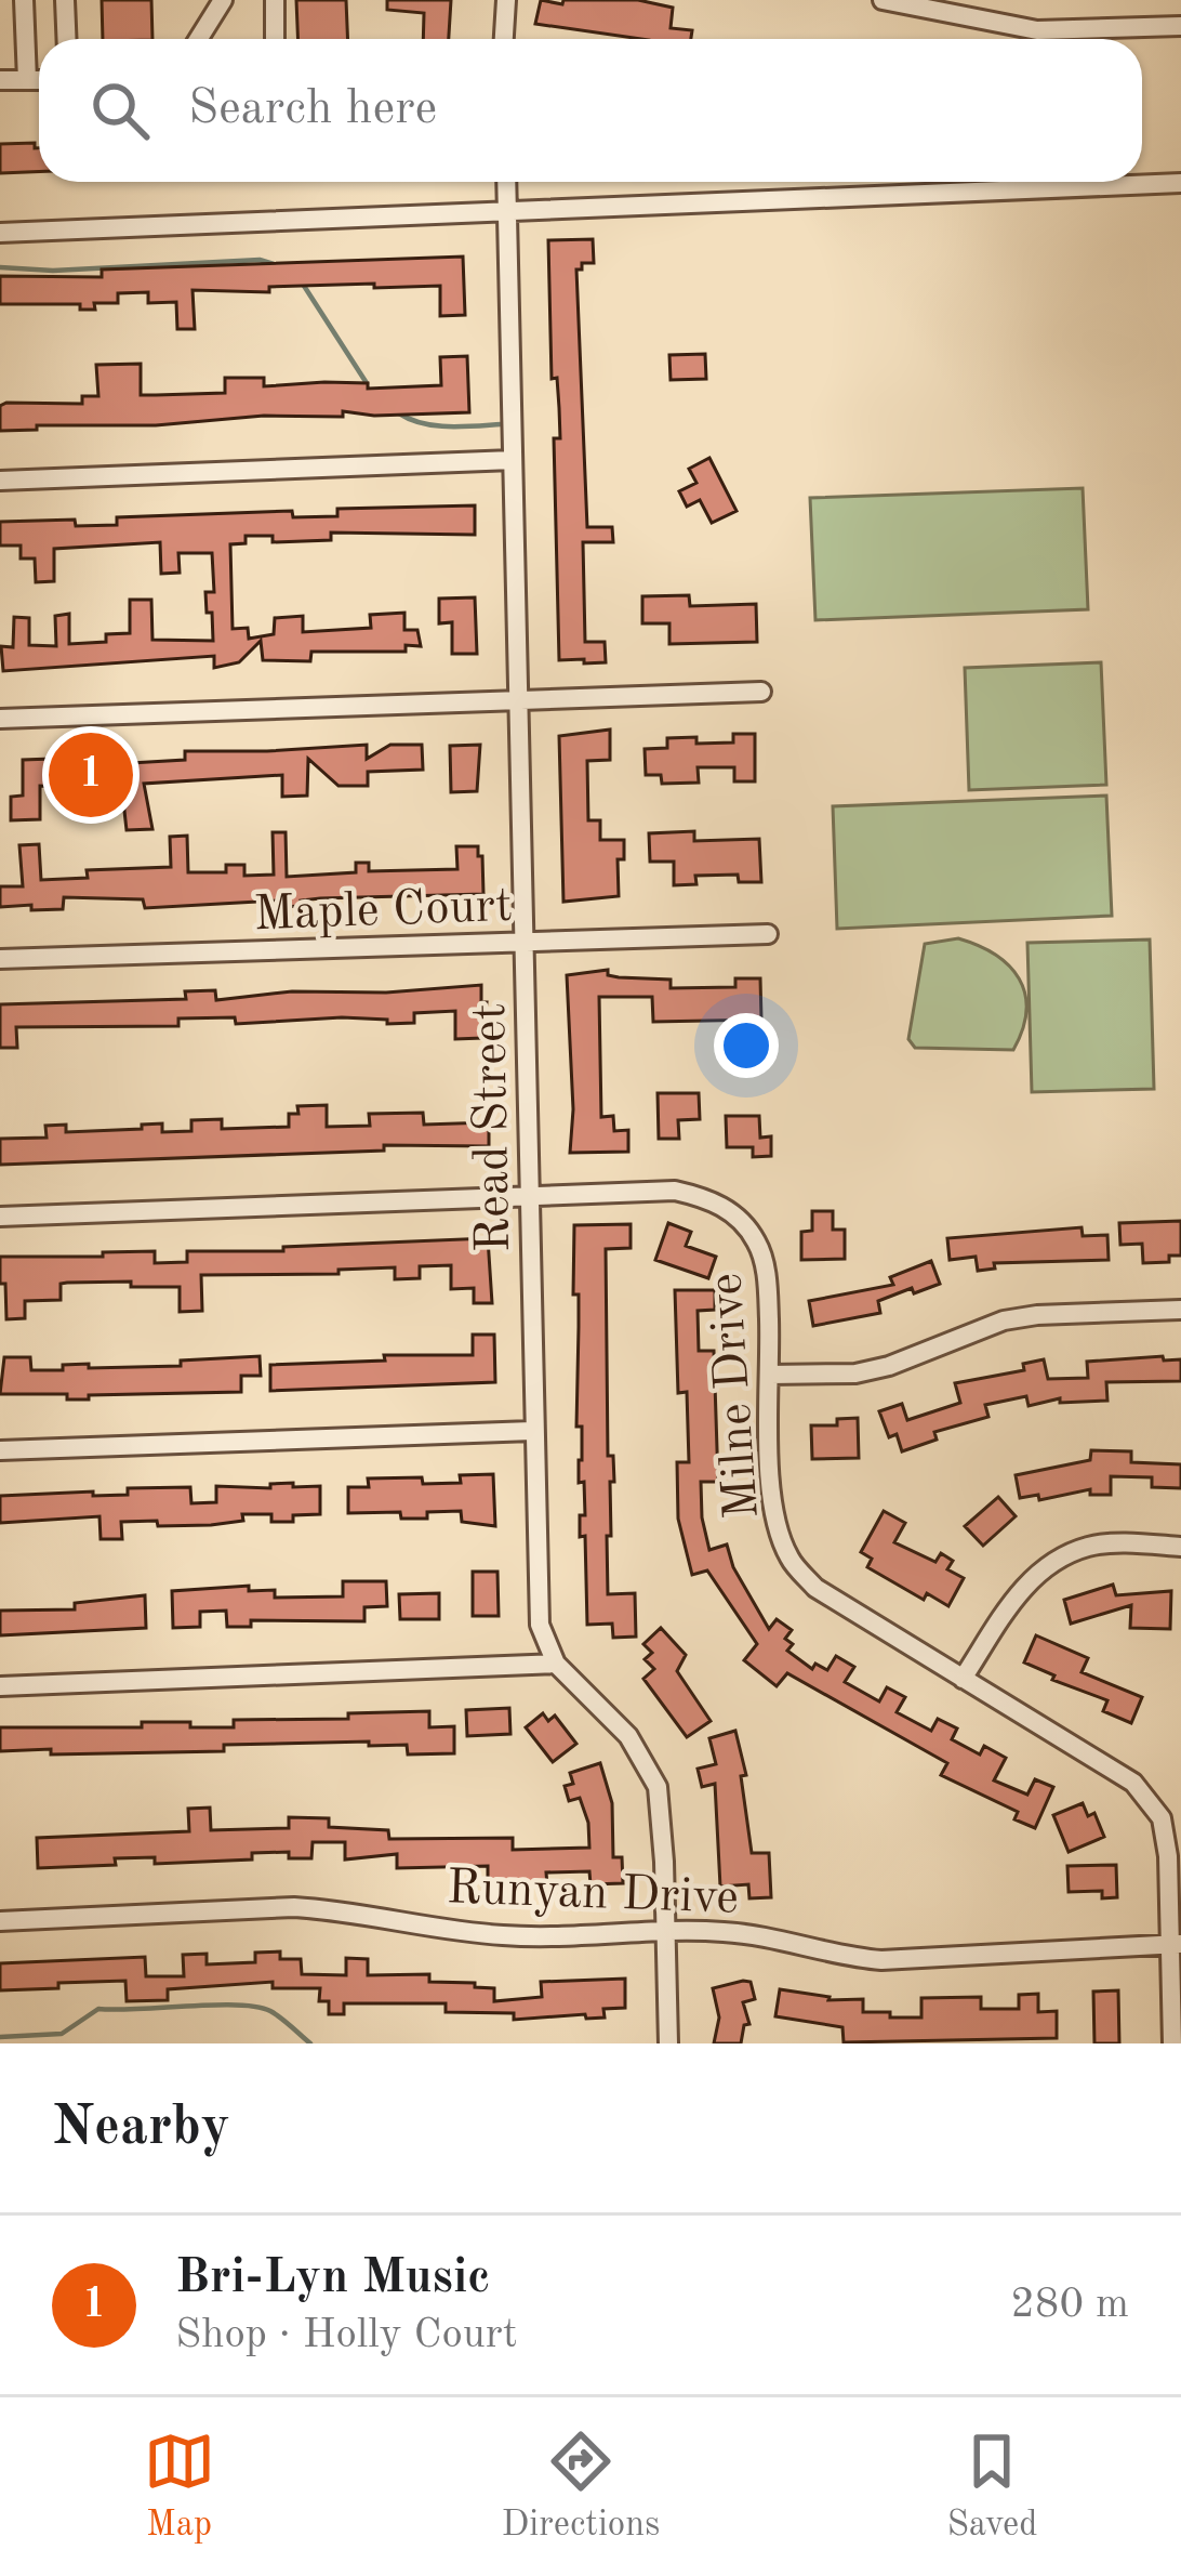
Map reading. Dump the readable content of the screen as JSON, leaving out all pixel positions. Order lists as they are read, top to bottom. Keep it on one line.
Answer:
{"streets":{"street":["Maple Court","Read Street","Milne Drive","Runyan Drive"]},"crossings":[["Maple Court","Read Street"],["Read Street","Milne Drive"],["Read Street","Runyan Drive"],["Milne Drive","Runyan Drive"]],"page":{"search":"Search here","pins":"1","heading":"Nearby","list":[{"mark":"1","name":"Bri-Lyn Music","note":"Shop · Holly Court","value":"280 m"}],"nav":["Map","Directions","Saved"]}}
